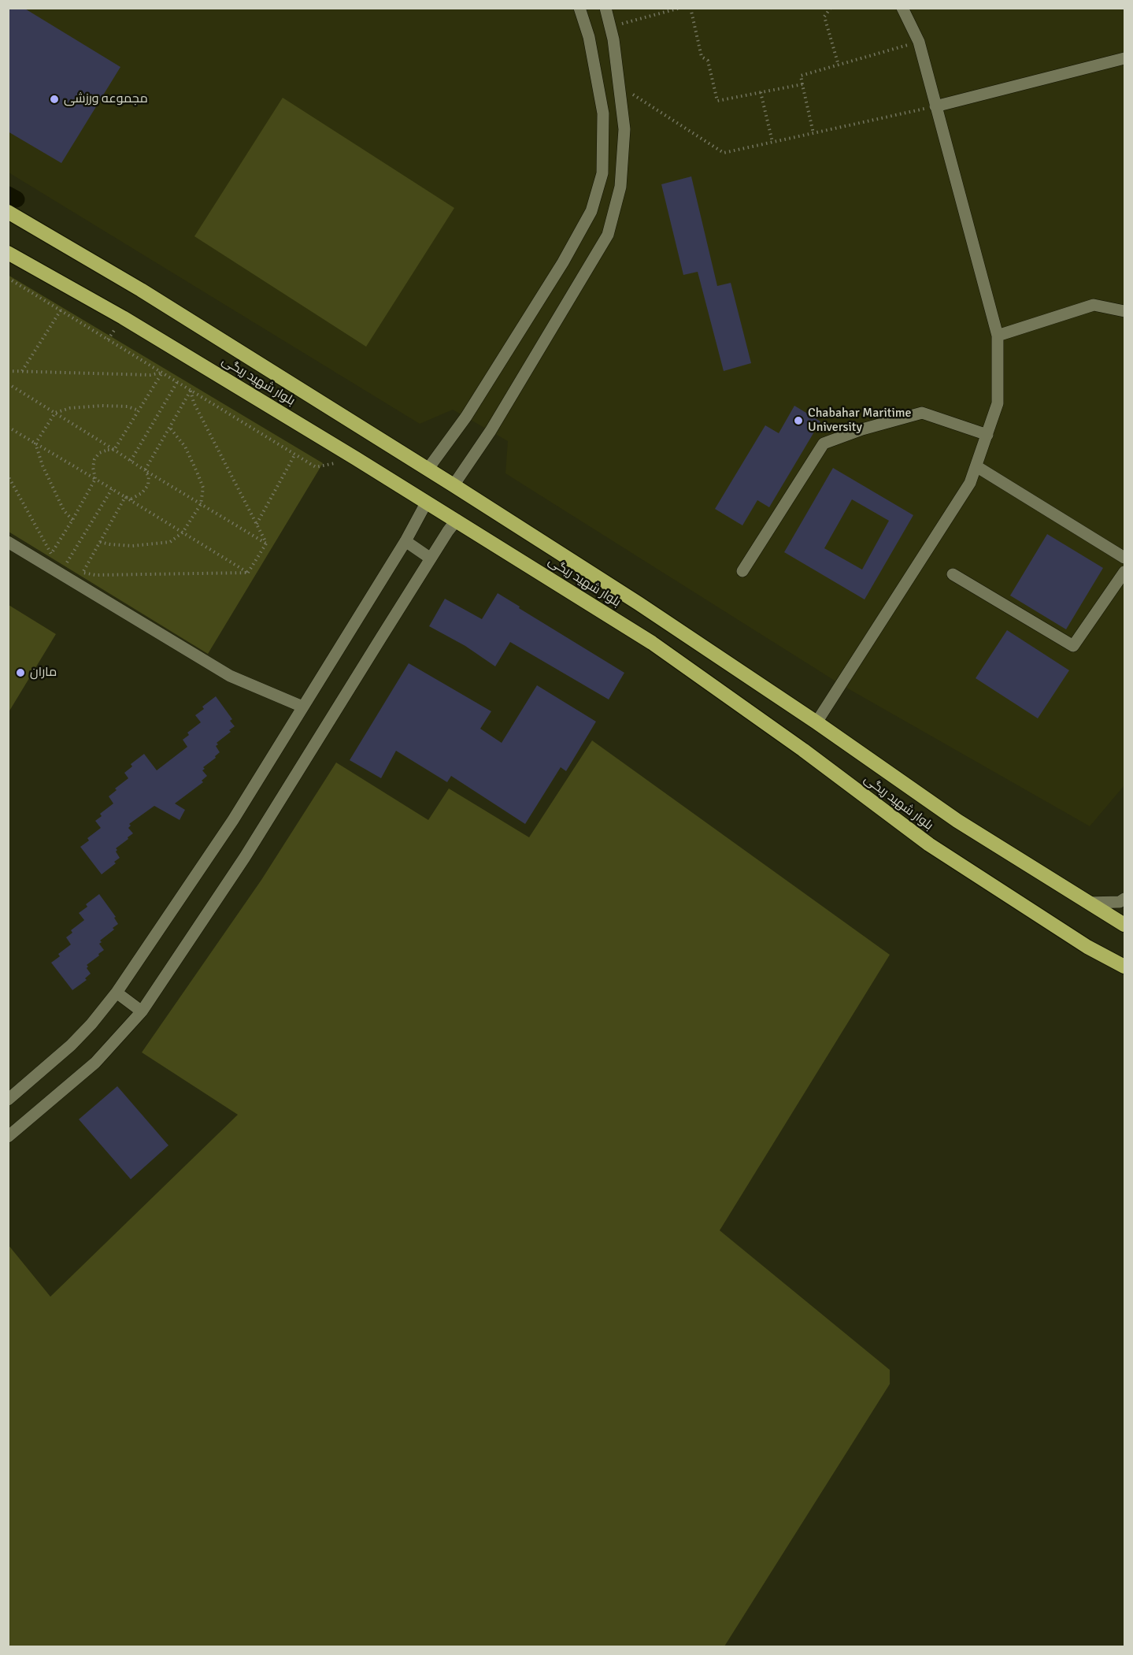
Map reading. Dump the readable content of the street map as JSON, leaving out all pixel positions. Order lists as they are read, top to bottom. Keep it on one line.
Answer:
{"streets":{"highway":["بلوار شهید ریگی"]},"places":["مجموعه ورزشی","Chabahar Maritime University","ماران"]}
